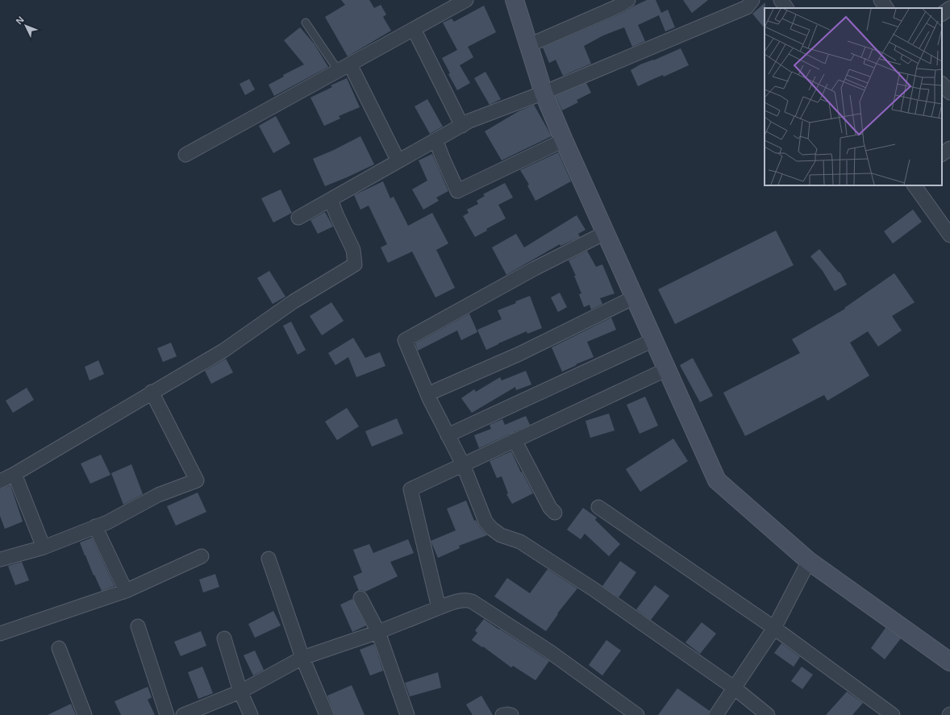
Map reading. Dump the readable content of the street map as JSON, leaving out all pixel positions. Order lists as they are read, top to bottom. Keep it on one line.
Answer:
{"north":"top left"}
